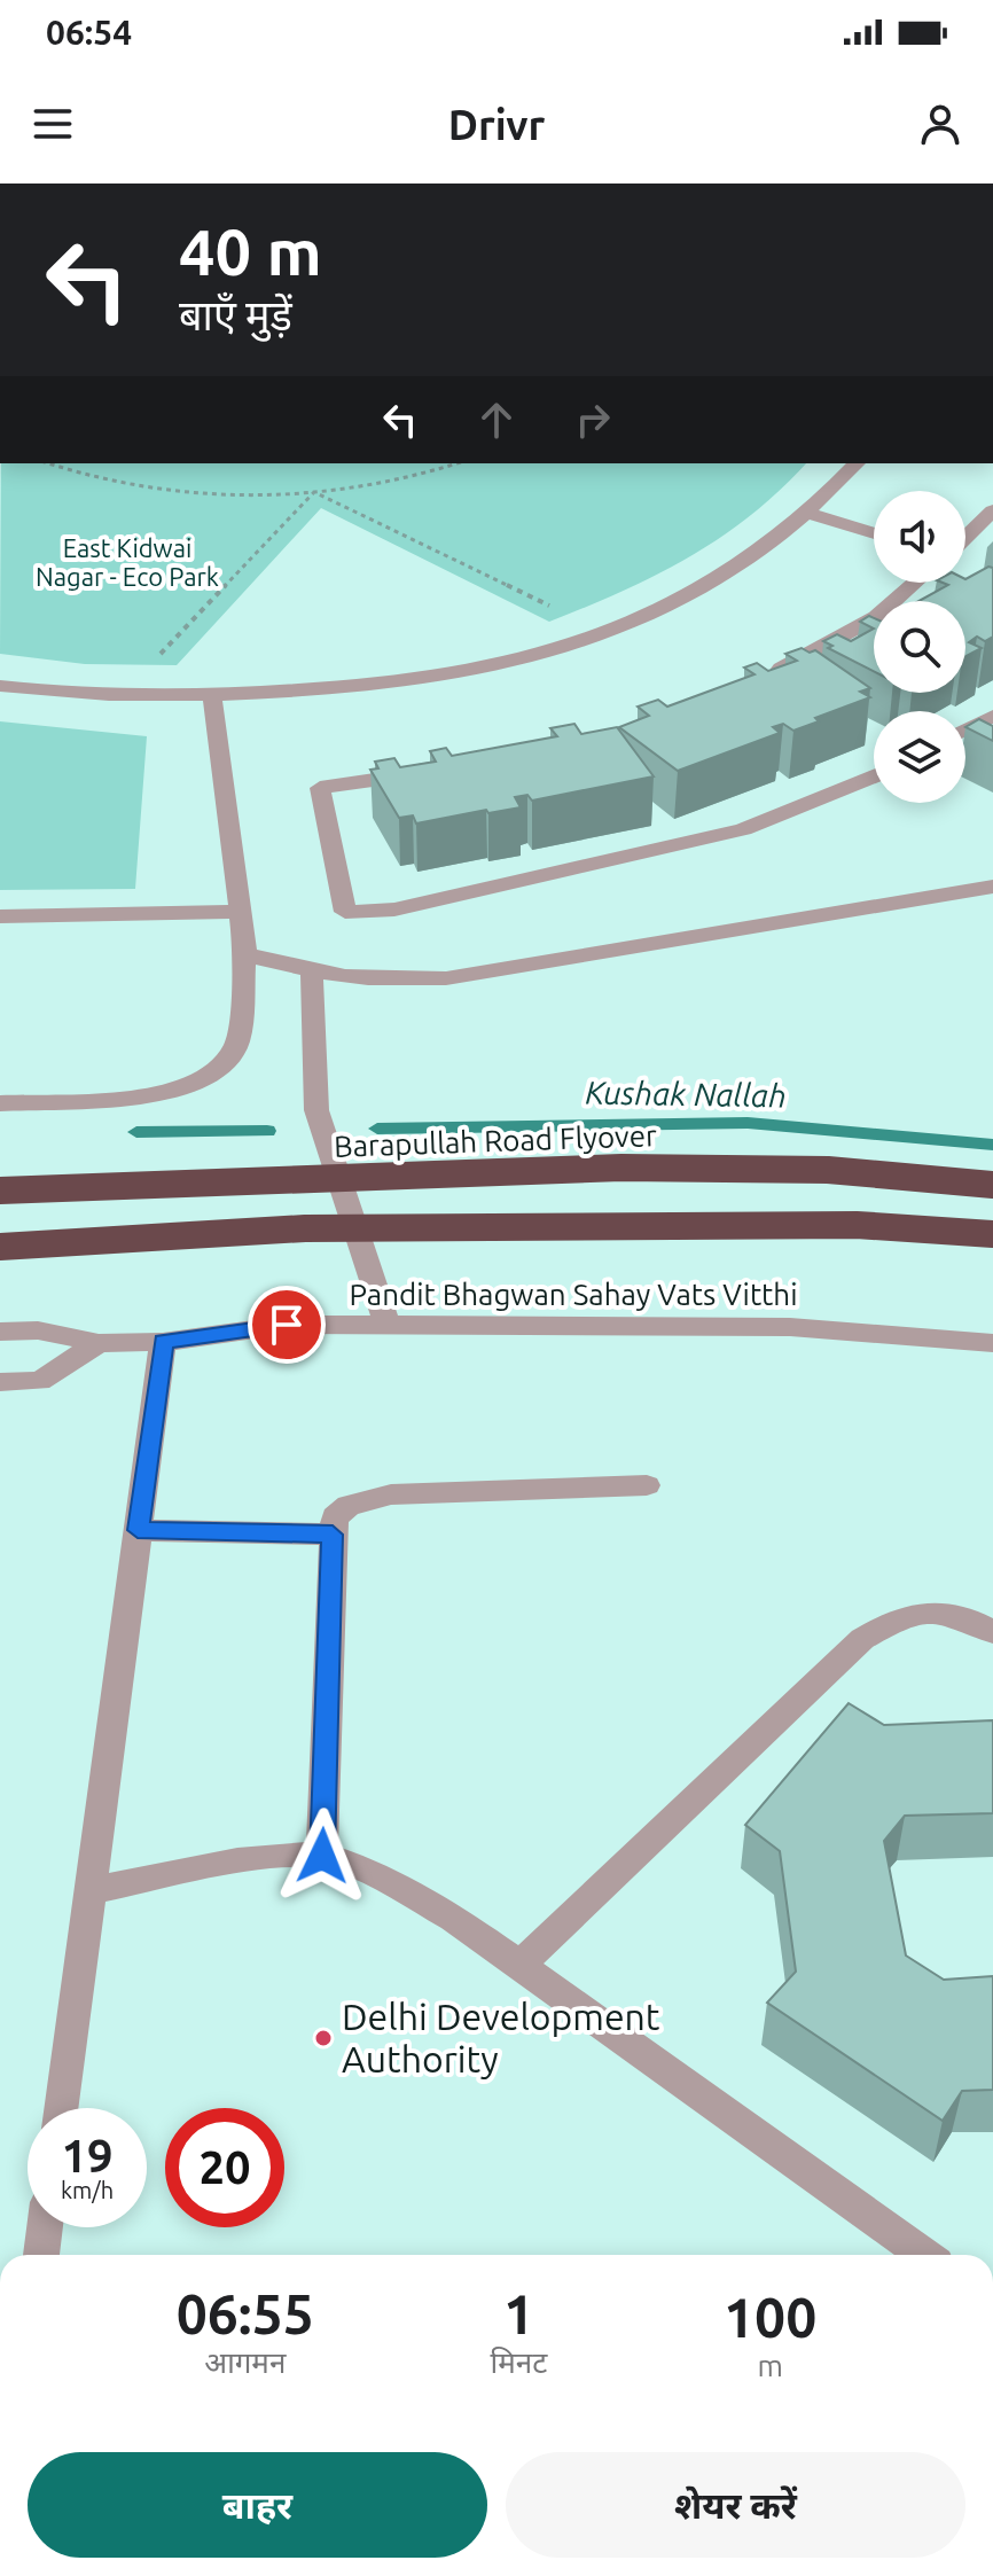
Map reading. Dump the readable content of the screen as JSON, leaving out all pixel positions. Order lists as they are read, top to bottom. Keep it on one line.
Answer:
{"streets":{"highway":["Barapullah Road Flyover"],"street":["Pandit Bhagwan Sahay Vats Vitthi"]},"water":["Kushak Nallah"],"parks":["East Kidwai Nagar - Eco Park"],"places":["Delhi Development Authority"],"page":{"status":"06:54","header":"Drivr","turn":["40 m","बाएँ मुड़ें"],"speed":"19 km/h","limit":"20","eta":["06:55","आगमन","1","मिनट","100","m"],"buttons":["बाहर","शेयर करें"]}}
